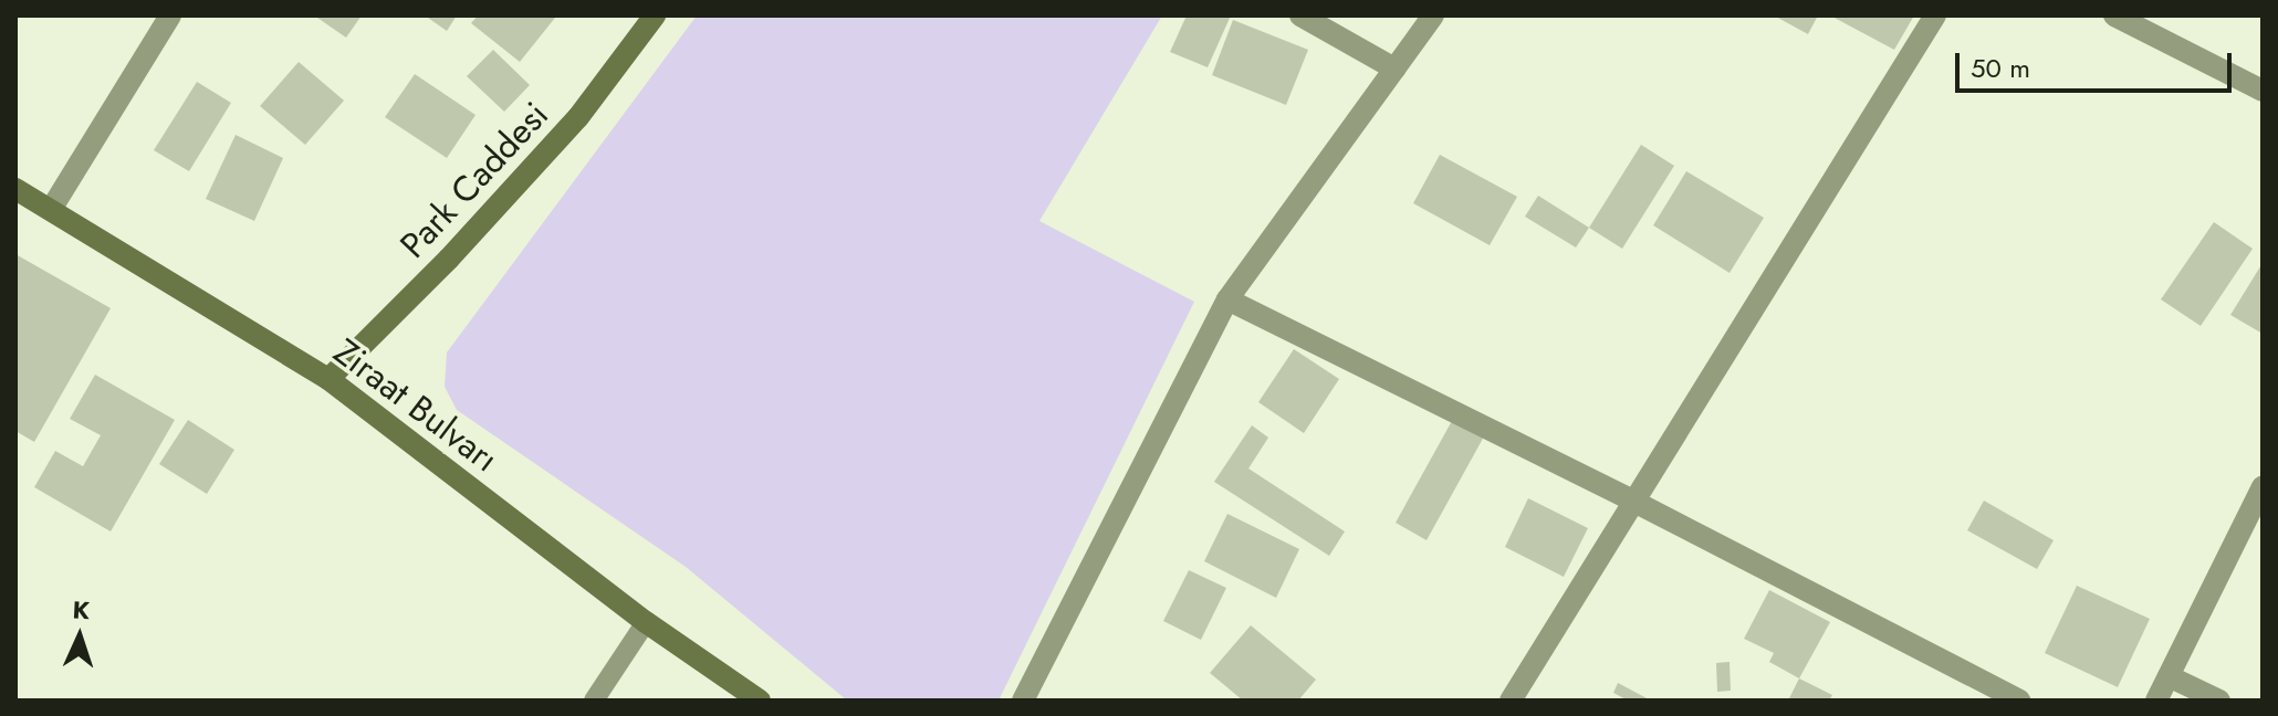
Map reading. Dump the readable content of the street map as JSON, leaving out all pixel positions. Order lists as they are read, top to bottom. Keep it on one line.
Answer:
{"streets":{"street":["Park Caddesi","Ziraat Bulvarı"]},"crossings":[["Park Caddesi","Ziraat Bulvarı"]],"scale_bar":"50 m","north":"top"}
